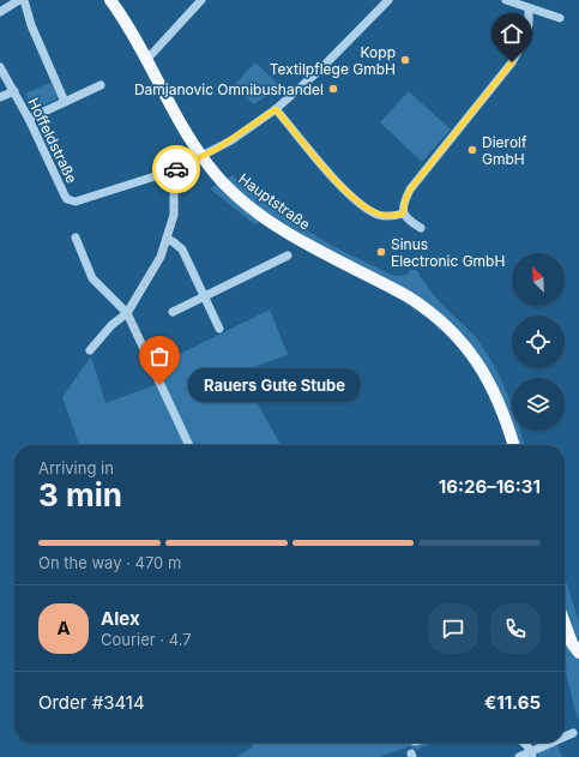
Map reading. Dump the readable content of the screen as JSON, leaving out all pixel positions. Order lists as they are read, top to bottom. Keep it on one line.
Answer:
{"streets":{"main road":["Hauptstraße"],"street":["Hoffeldstraße"]},"crossings":[["Hoffeldstraße","Hauptstraße"]],"places":["Kopp Textilpflege GmbH","Damjanovic Omnibushandel","Dierolf GmbH","Sinus Electronic GmbH","Rauers Gute Stube"],"north":"top left","page":{"bubble":"Rauers Gute Stube","heading":["3 min","Arriving in","16:26–16:31"],"panel":["Alex","Courier · 4.7","Order #3414","€11.65"],"bar":"On the way · 470 m","round":"A"}}
